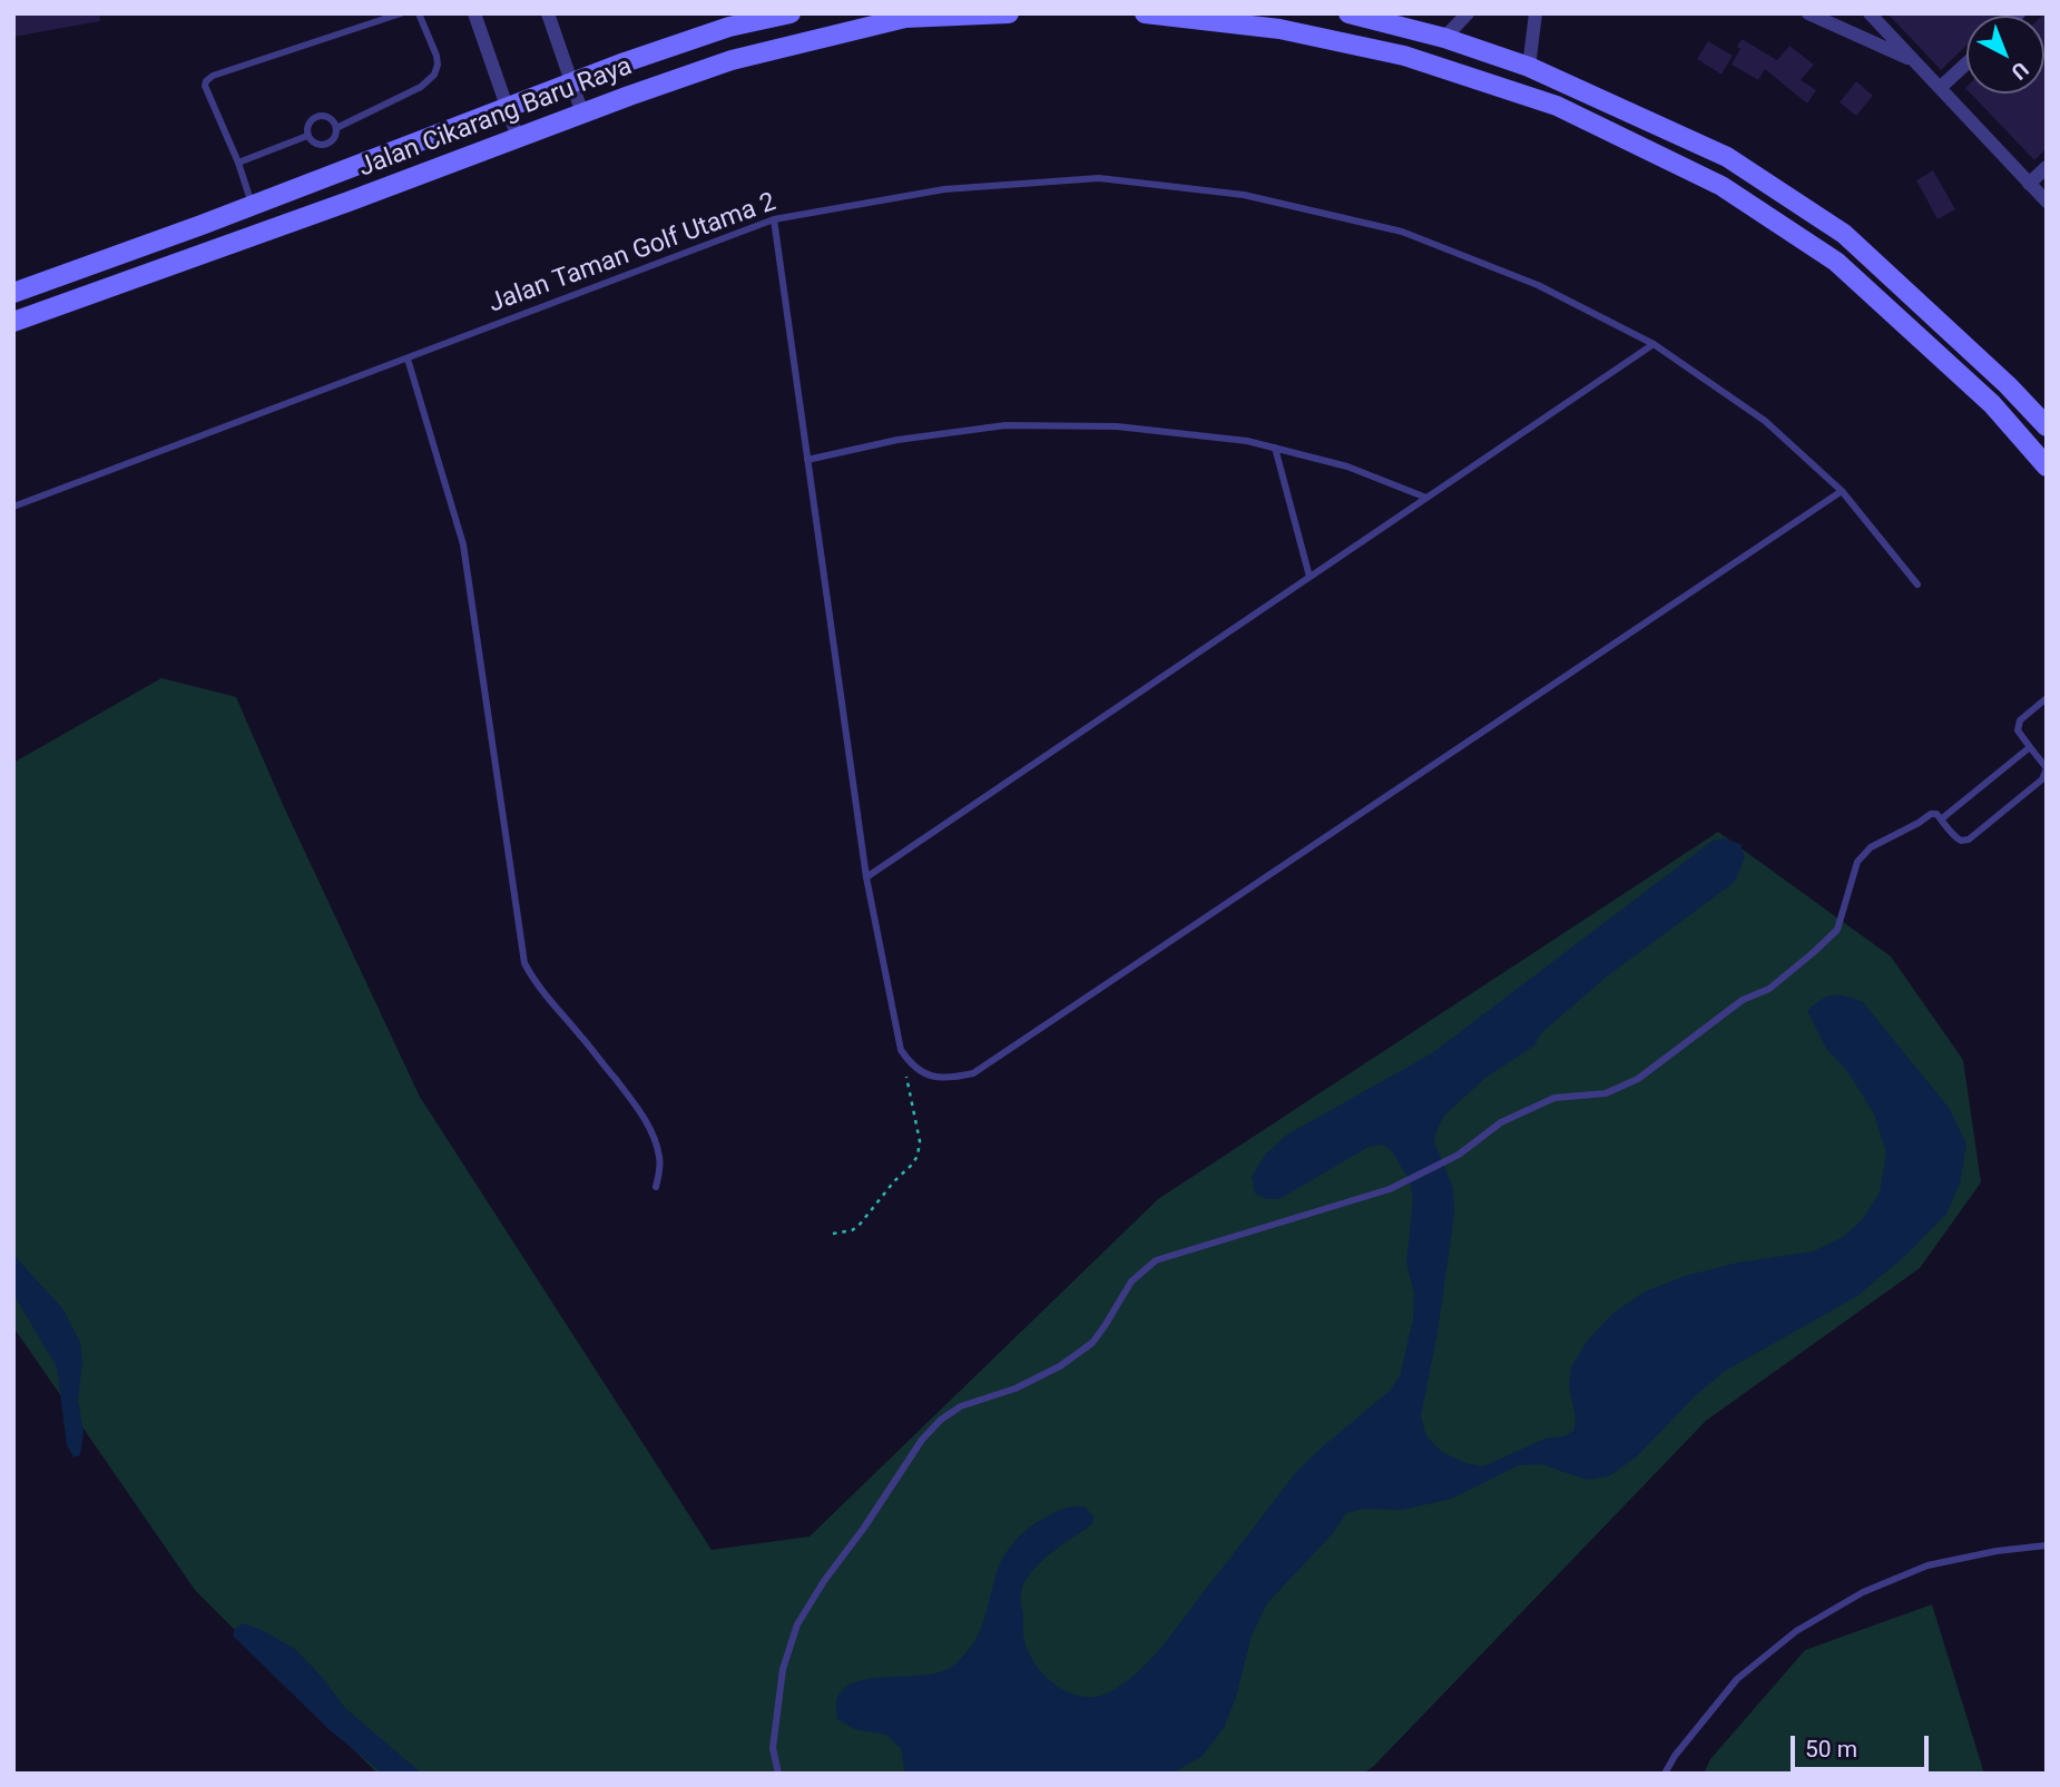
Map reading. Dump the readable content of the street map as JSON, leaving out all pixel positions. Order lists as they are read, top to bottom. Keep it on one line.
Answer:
{"streets":{"main road":["Jalan Cikarang Baru Raya"],"lane":["Jalan Taman Golf Utama 2"]},"scale_bar":"50 m","north":"bottom right"}
